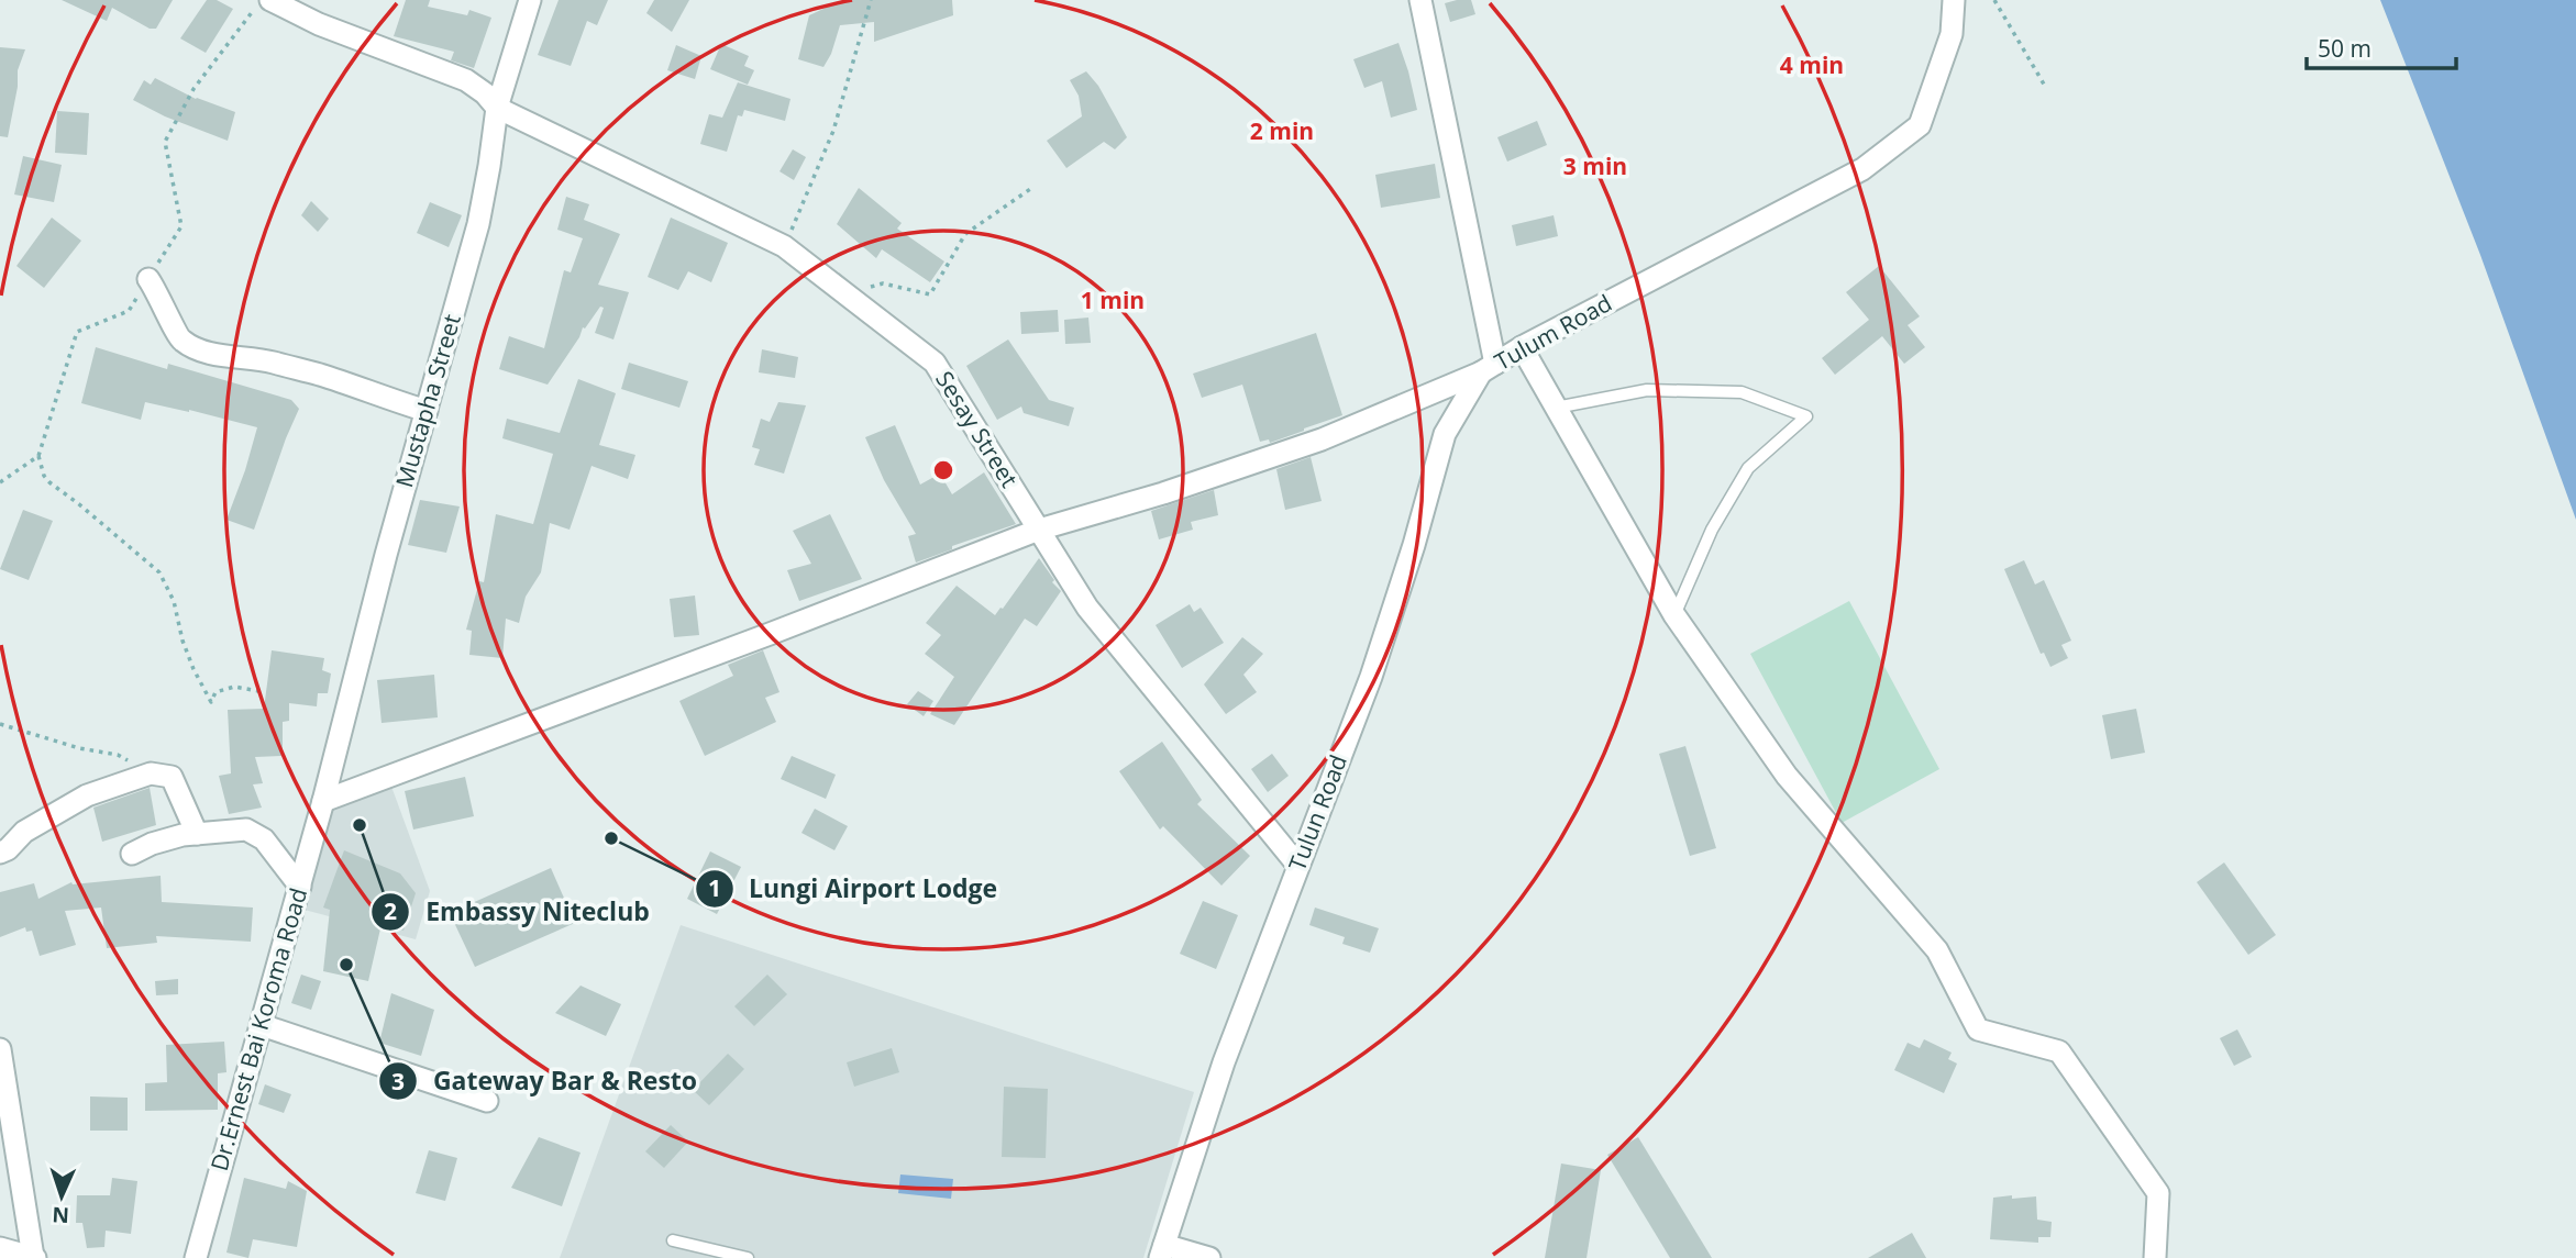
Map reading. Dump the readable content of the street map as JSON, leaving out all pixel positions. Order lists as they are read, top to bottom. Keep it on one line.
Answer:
{"streets":{"street":["Tulum Road","Mustapha Street","Sesay Street","Tulun Road","Dr.Ernest Bai Koroma Road"]},"crossings":[["Tulum Road","Mustapha Street"],["Tulum Road","Sesay Street"],["Tulum Road","Tulun Road"],["Tulum Road","Dr.Ernest Bai Koroma Road"],["Mustapha Street","Sesay Street"],["Mustapha Street","Dr.Ernest Bai Koroma Road"],["Sesay Street","Tulun Road"]],"places":["Embassy Niteclub","Lungi Airport Lodge","Gateway Bar & Resto"],"scale_bar":"50 m","north":"bottom","rings":["4 min","2 min","3 min","1 min"]}
